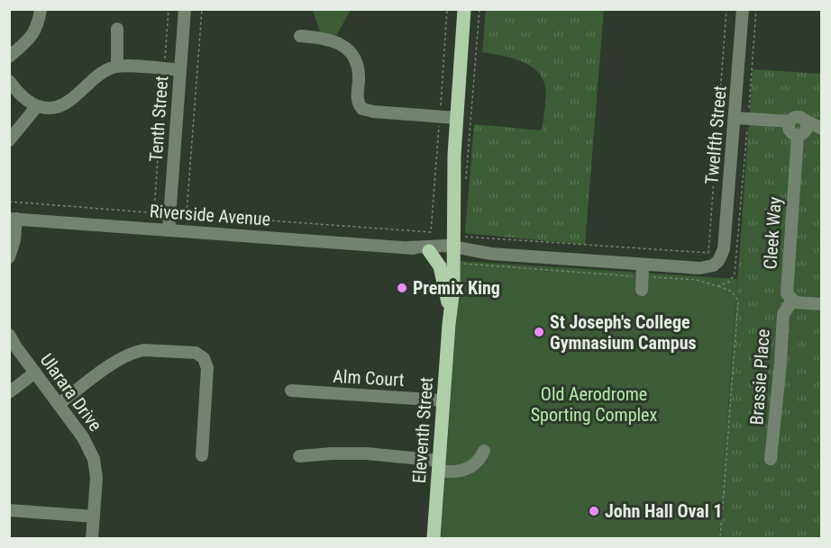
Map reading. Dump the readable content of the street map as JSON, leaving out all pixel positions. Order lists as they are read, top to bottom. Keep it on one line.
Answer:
{"streets":{"main road":["Eleventh Street"],"street":["Tenth Street","Twelfth Street","Riverside Avenue","Cleek Way","Brassie Place","Alm Court","Ularara Drive"]},"crossings":[["Tenth Street","Riverside Avenue"],["Twelfth Street","Riverside Avenue"],["Riverside Avenue","Eleventh Street"],["Cleek Way","Brassie Place"],["Alm Court","Eleventh Street"]],"parks":["Old Aerodrome Sporting Complex"],"places":["Premix King","St Joseph's College Gymnasium Campus","John Hall Oval 1"]}
